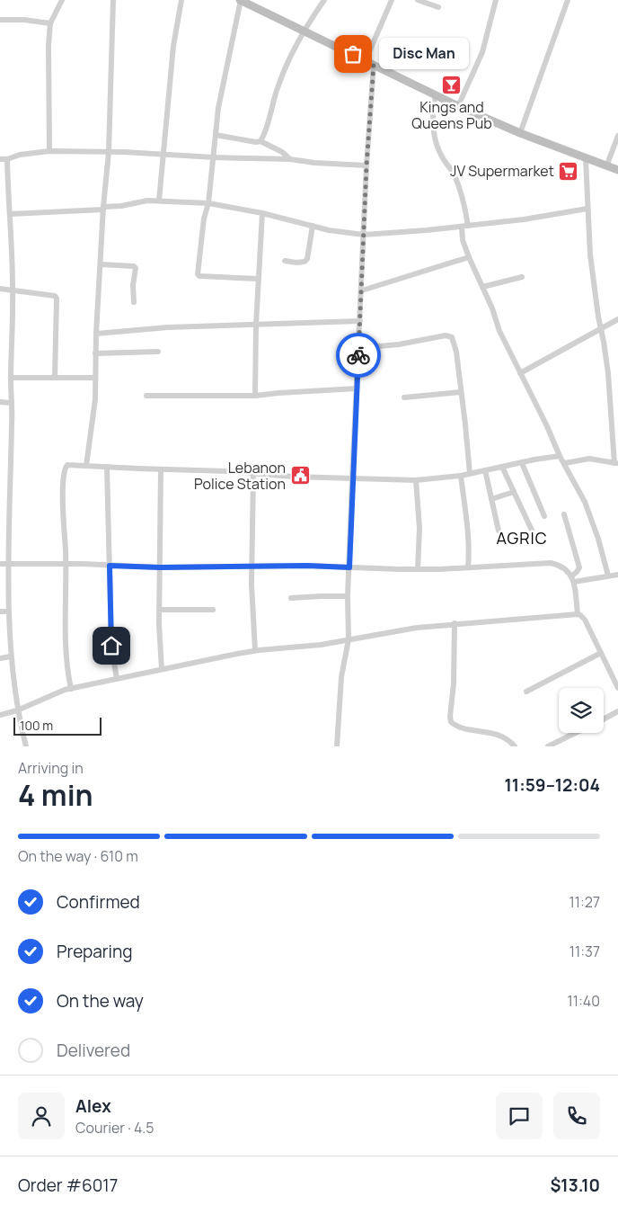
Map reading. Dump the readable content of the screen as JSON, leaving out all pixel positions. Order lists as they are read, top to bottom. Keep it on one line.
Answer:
{"districts":["AGRIC"],"places":{"other":["Disc Man"],"bar":["Kings and Queens Pub"],"supermarket":["JV Supermarket"],"public building":["Lebanon Police Station"]},"scale_bar":"100 m","page":{"bubble":"Disc Man","scale":"100 m","heading":["4 min","Arriving in","11:59–12:04"],"panel":["Alex","Courier · 4.5","Order #6017","$13.10"],"bar":"On the way · 610 m","list":[["Confirmed","11:27"],["Preparing","11:37"],["On the way","11:40"],"Delivered"]}}
